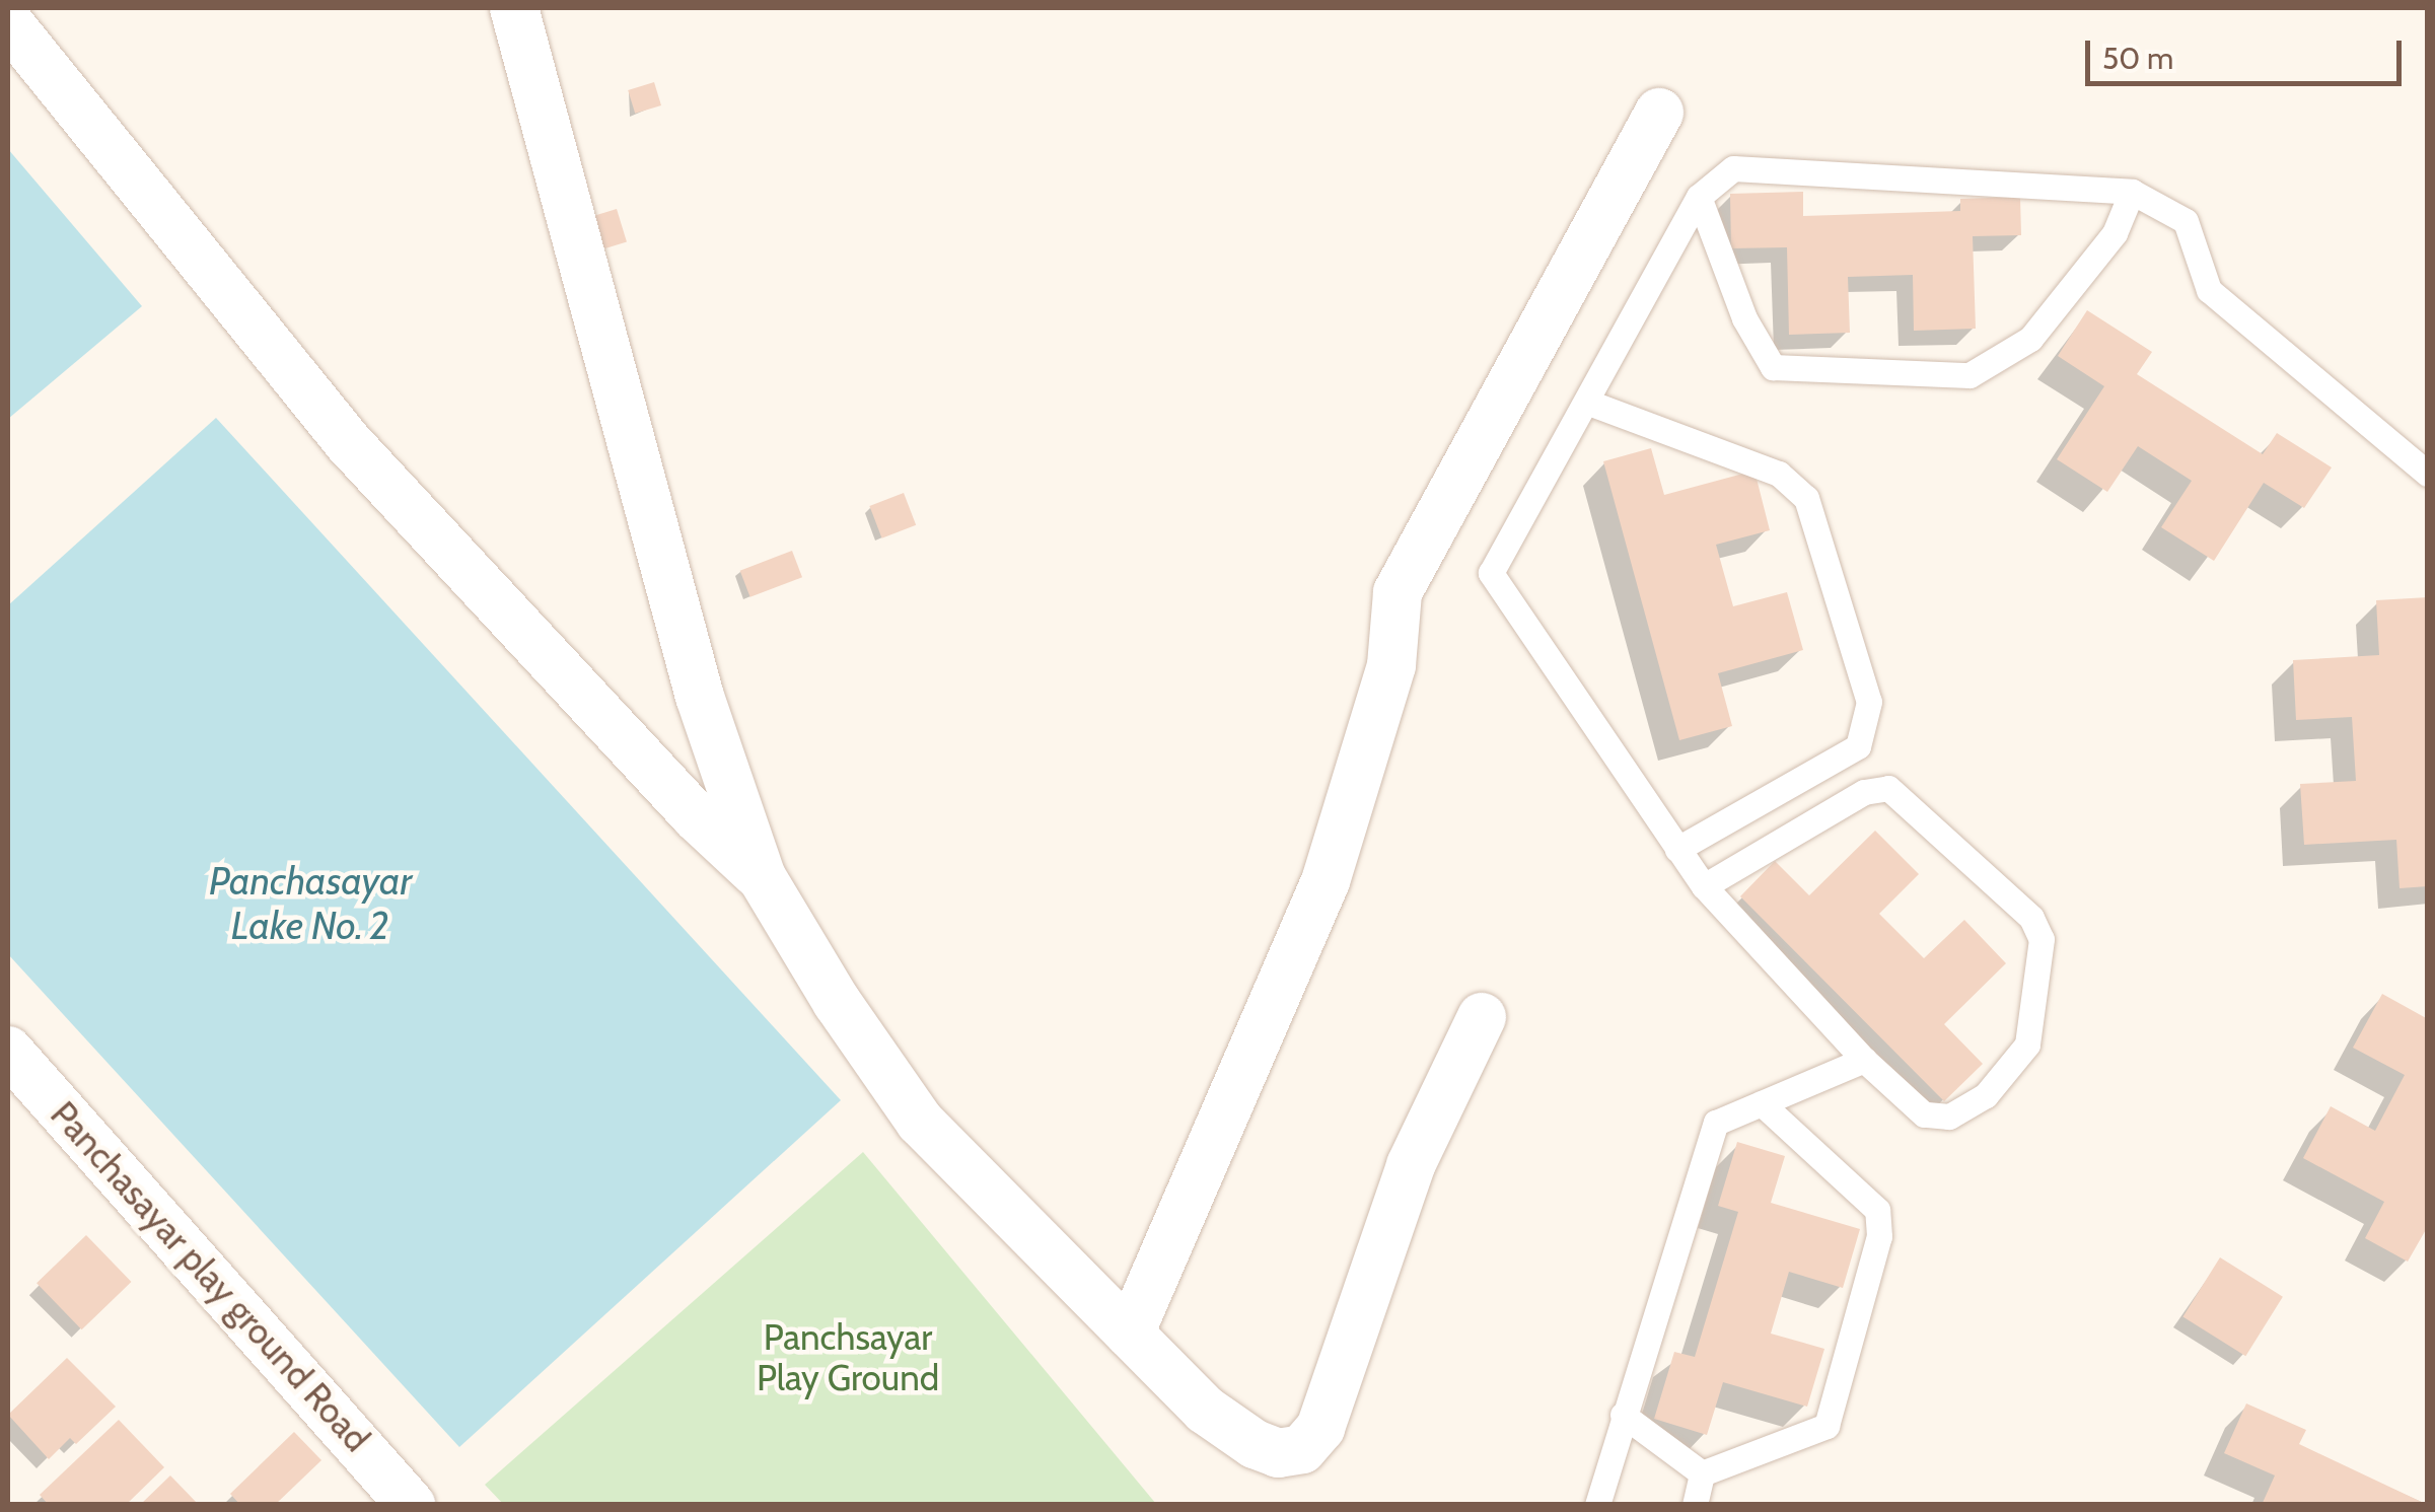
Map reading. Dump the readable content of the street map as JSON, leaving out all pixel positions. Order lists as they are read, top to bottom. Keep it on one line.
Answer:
{"streets":{"street":["Panchasayar play ground Road"]},"water":["Panchasayar Lake No. 2"],"parks":["Panchsayar Play Ground"],"scale_bar":"50 m"}
